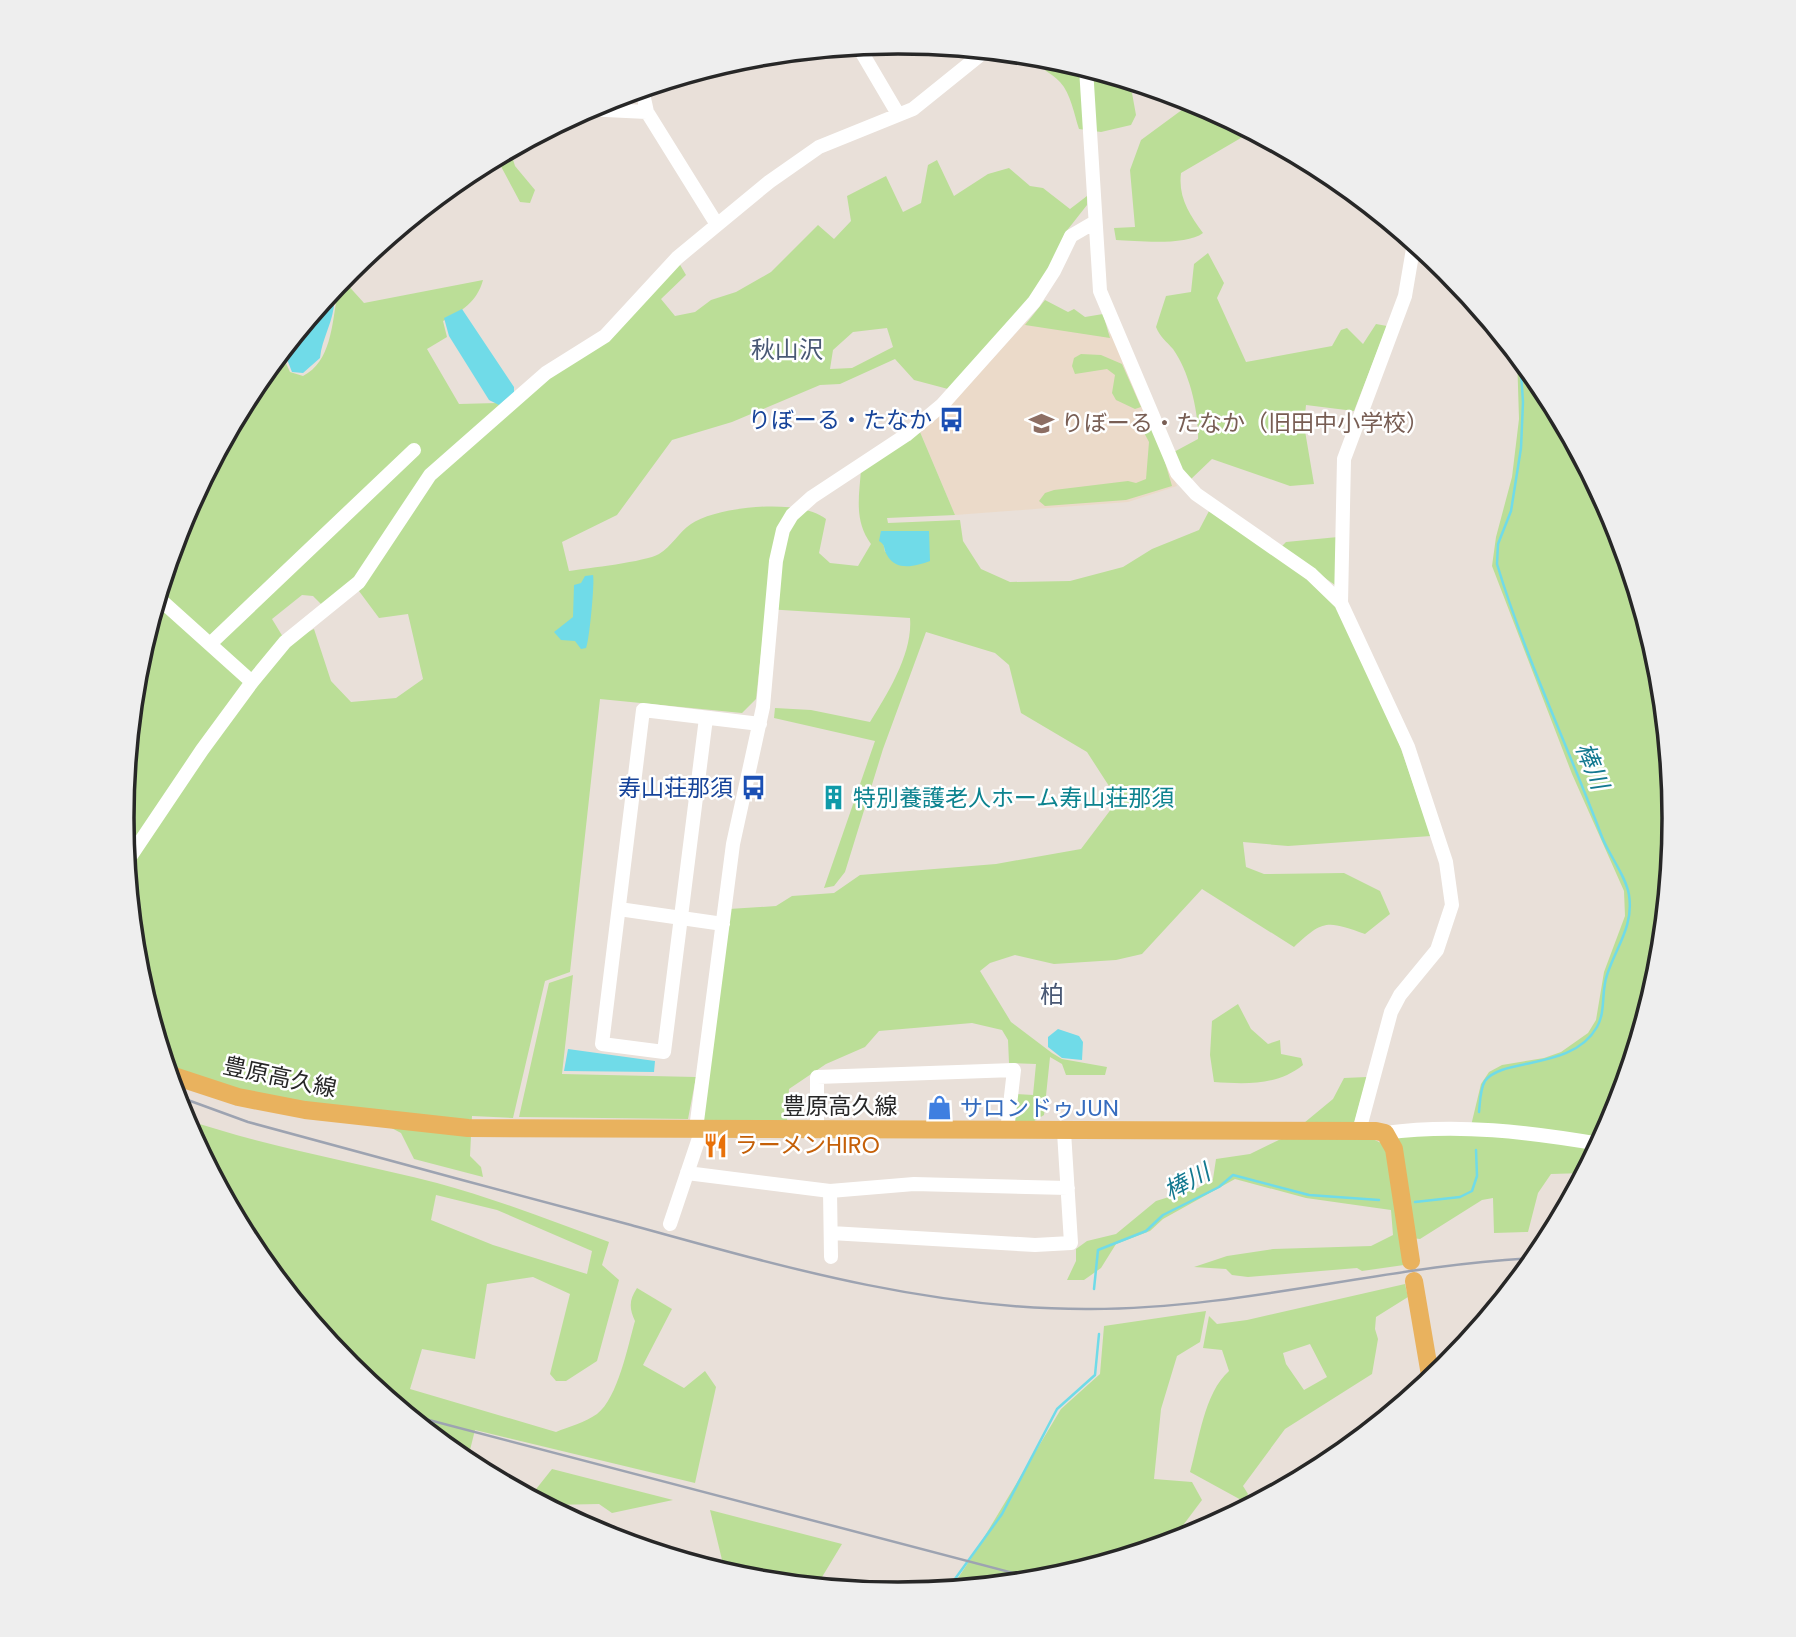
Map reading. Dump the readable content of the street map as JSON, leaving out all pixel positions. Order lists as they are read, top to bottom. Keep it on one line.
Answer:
{"streets":{"main road":["豊原高久線"]},"districts":["秋山沢","柏"],"water":["棒川"],"places":{"bus stop":["りぼーる・たなか","寿山荘那須"],"school or university":["りぼーる・たなか（旧田中小学校）"],"building":["特別養護老人ホーム寿山荘那須"],"shop":["サロンドゥJUN"],"restaurant":["ラーメンHIRO"]}}
